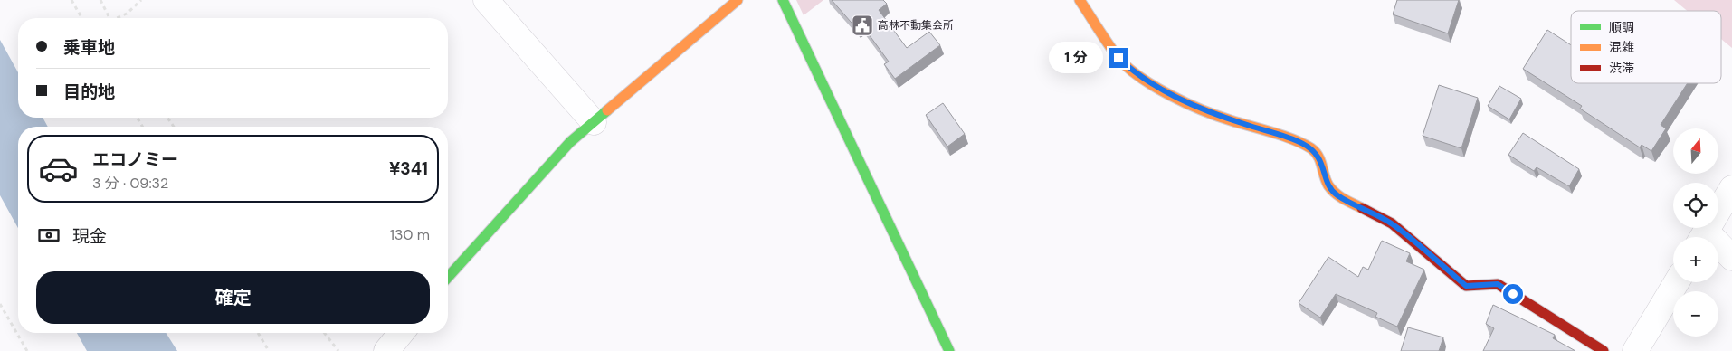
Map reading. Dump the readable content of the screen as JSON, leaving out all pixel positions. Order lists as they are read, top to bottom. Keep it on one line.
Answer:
{"places":{"public building":["高林不動集会所"]},"legend":["順調","混雑","渋滞"],"north":"top","page":{"banner":["乗車地","目的地"],"bubble":"1 分","map_buttons":["+","−"],"list":[{"name":"エコノミー","note":"3 分 · 09:32","value":"¥341"}],"pay":["現金","130 m"],"buttons":"確定"}}
